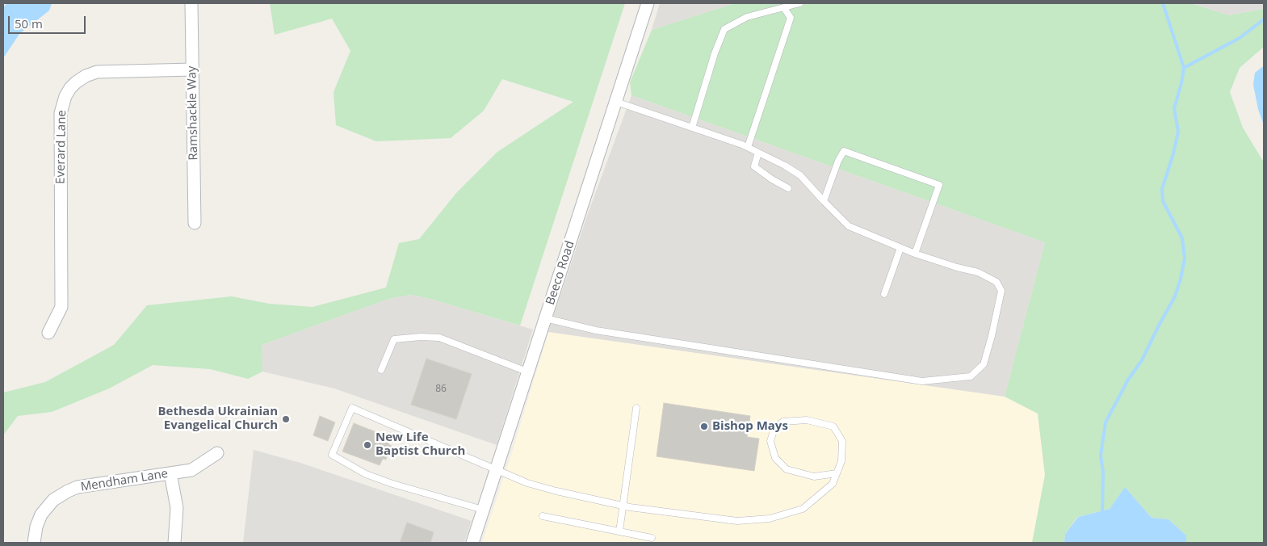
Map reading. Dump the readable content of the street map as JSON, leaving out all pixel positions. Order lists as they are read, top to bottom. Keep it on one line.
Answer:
{"streets":{"street":["Ramshackle Way","Everard Lane","Beeco Road","Mendham Lane"]},"crossings":[["Ramshackle Way","Everard Lane"]],"places":["Bethesda Ukrainian Evangelical Church","Bishop Mays","New Life Baptist Church"],"house_numbers":["86"],"scale_bar":"50 m"}
